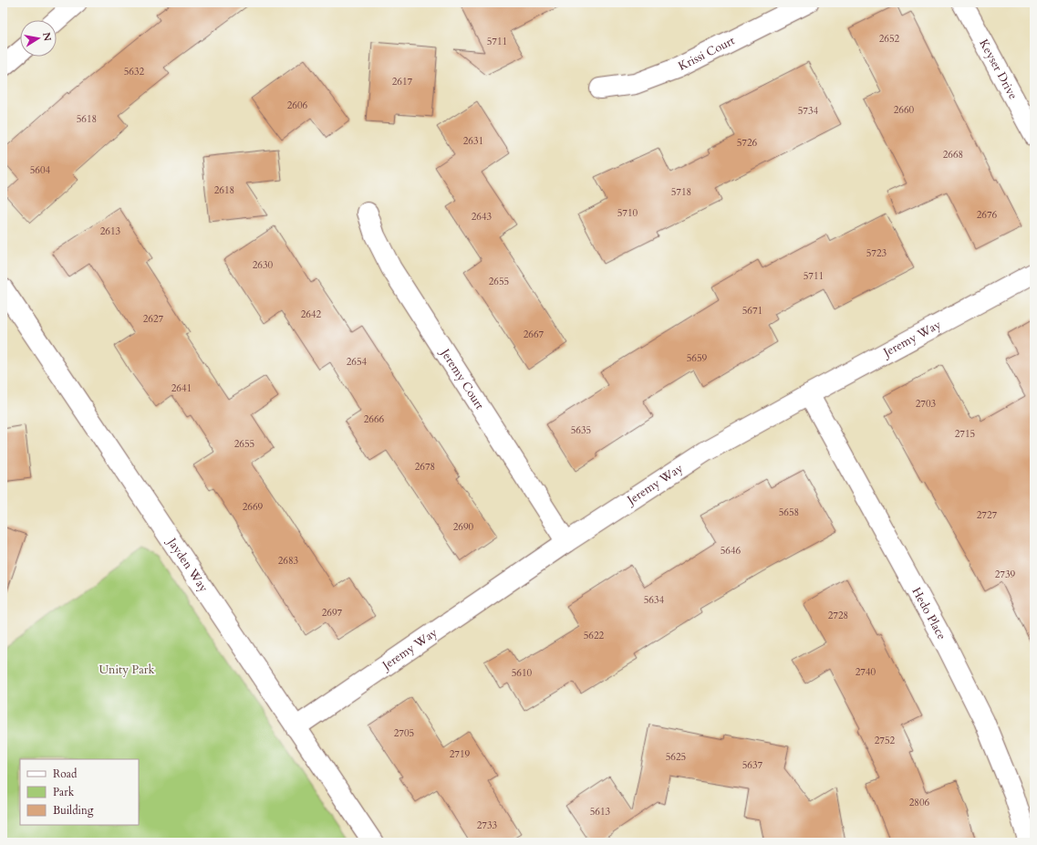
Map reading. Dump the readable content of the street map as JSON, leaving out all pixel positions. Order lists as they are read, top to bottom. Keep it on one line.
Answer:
{"streets":{"street":["Krissi Court","Keyser Drive","Jeremy Way","Jeremy Court","Jayden Way","Hedo Place"]},"crossings":[["Jeremy Way","Jeremy Court"],["Jeremy Way","Jayden Way"],["Jeremy Way","Hedo Place"]],"parks":["Unity Park"],"house_numbers":["2652","5711","5632","2617","2606","2660","5734","5618","2631","5726","2668","5604","2618","5718","5710","2676","2643","2613","5723","2630","5711","2655","5671","2642","2627","2667","5659","2654","2641","2703","2666","5635","2715","2655","2678","2669","5658","2727","2690","5646","2683","2739","5634","2697","2728","5622","2740","5610","2705","2752","2719","5625","5637","2806","5613","2733"],"legend":["Road","Park","Building"],"north":"right"}
